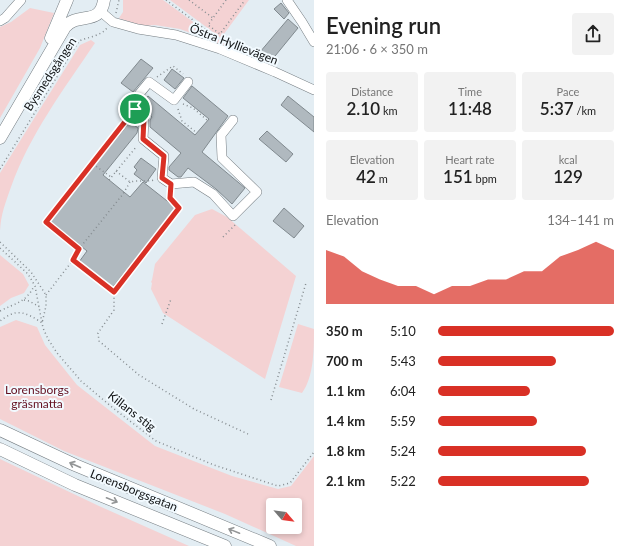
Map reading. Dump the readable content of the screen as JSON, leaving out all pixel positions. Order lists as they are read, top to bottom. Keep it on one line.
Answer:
{"streets":{"main road":["Lorensborgsgatan"],"street":["Östra Hyllievägen"],"path":["Bysmedsgången","Killans stig"]},"crossings":[["Östra Hyllievägen","Bysmedsgången"]],"parks":["Lorensborgs gräsmatta"],"north":"bottom right","page":{"heading":["Evening run","21:06 · 6 × 350 m"],"stats":[["Distance","2.10 km"],["Time","11:48"],["Pace","5:37 /km"],["Elevation","42 m"],["Heart rate","151 bpm"],["kcal","129"]],"chart":["Elevation","134–141 m"],"list":[{"name":"350 m","note":"5:10"},{"name":"700 m","note":"5:43"},{"name":"1.1 km","note":"6:04"},{"name":"1.4 km","note":"5:59"},{"name":"1.8 km","note":"5:24"},{"name":"2.1 km","note":"5:22"}]}}
